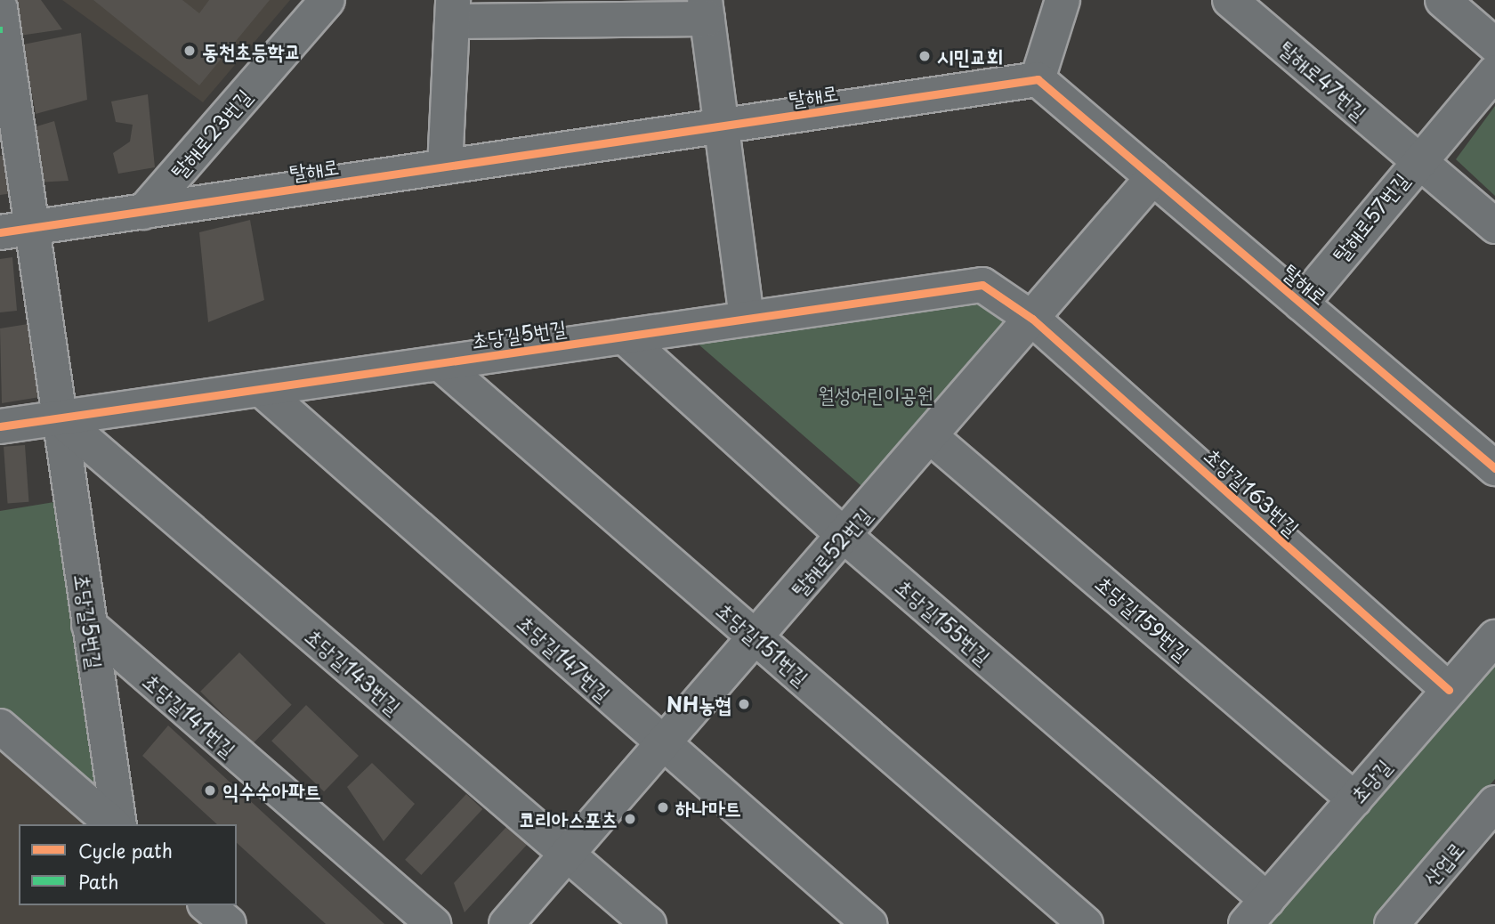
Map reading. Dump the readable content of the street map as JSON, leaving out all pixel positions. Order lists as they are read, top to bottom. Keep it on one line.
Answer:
{"streets":{"street":["탈해로47번길","탈해로","탈해로23번길","탈해로57번길","초당길5번길","초당길163번길","탈해로52번길","초당길159번길","초당길155번길","초당길151번길","초당길147번길","초당길143번길","초당길141번길","초당길","산업로"]},"crossings":[["탈해로47번길","탈해로57번길"],["탈해로","탈해로23번길"],["탈해로","탈해로57번길"],["탈해로","탈해로52번길"],["초당길5번길","초당길163번길"],["초당길5번길","탈해로52번길"],["초당길5번길","초당길155번길"],["초당길5번길","초당길151번길"],["초당길5번길","초당길147번길"],["초당길5번길","초당길143번길"],["초당길5번길","초당길141번길"],["초당길163번길","탈해로52번길"],["초당길163번길","초당길"],["탈해로52번길","초당길159번길"],["탈해로52번길","초당길155번길"],["탈해로52번길","초당길151번길"],["탈해로52번길","초당길147번길"],["탈해로52번길","초당길143번길"],["초당길159번길","초당길"],["초당길155번길","초당길"]],"parks":["월성어린이공원"],"places":["동천초등학교","시민교회","NH농협","익수수아파트","하나마트","코리아스포츠"],"legend":["Cycle path","Path"]}
